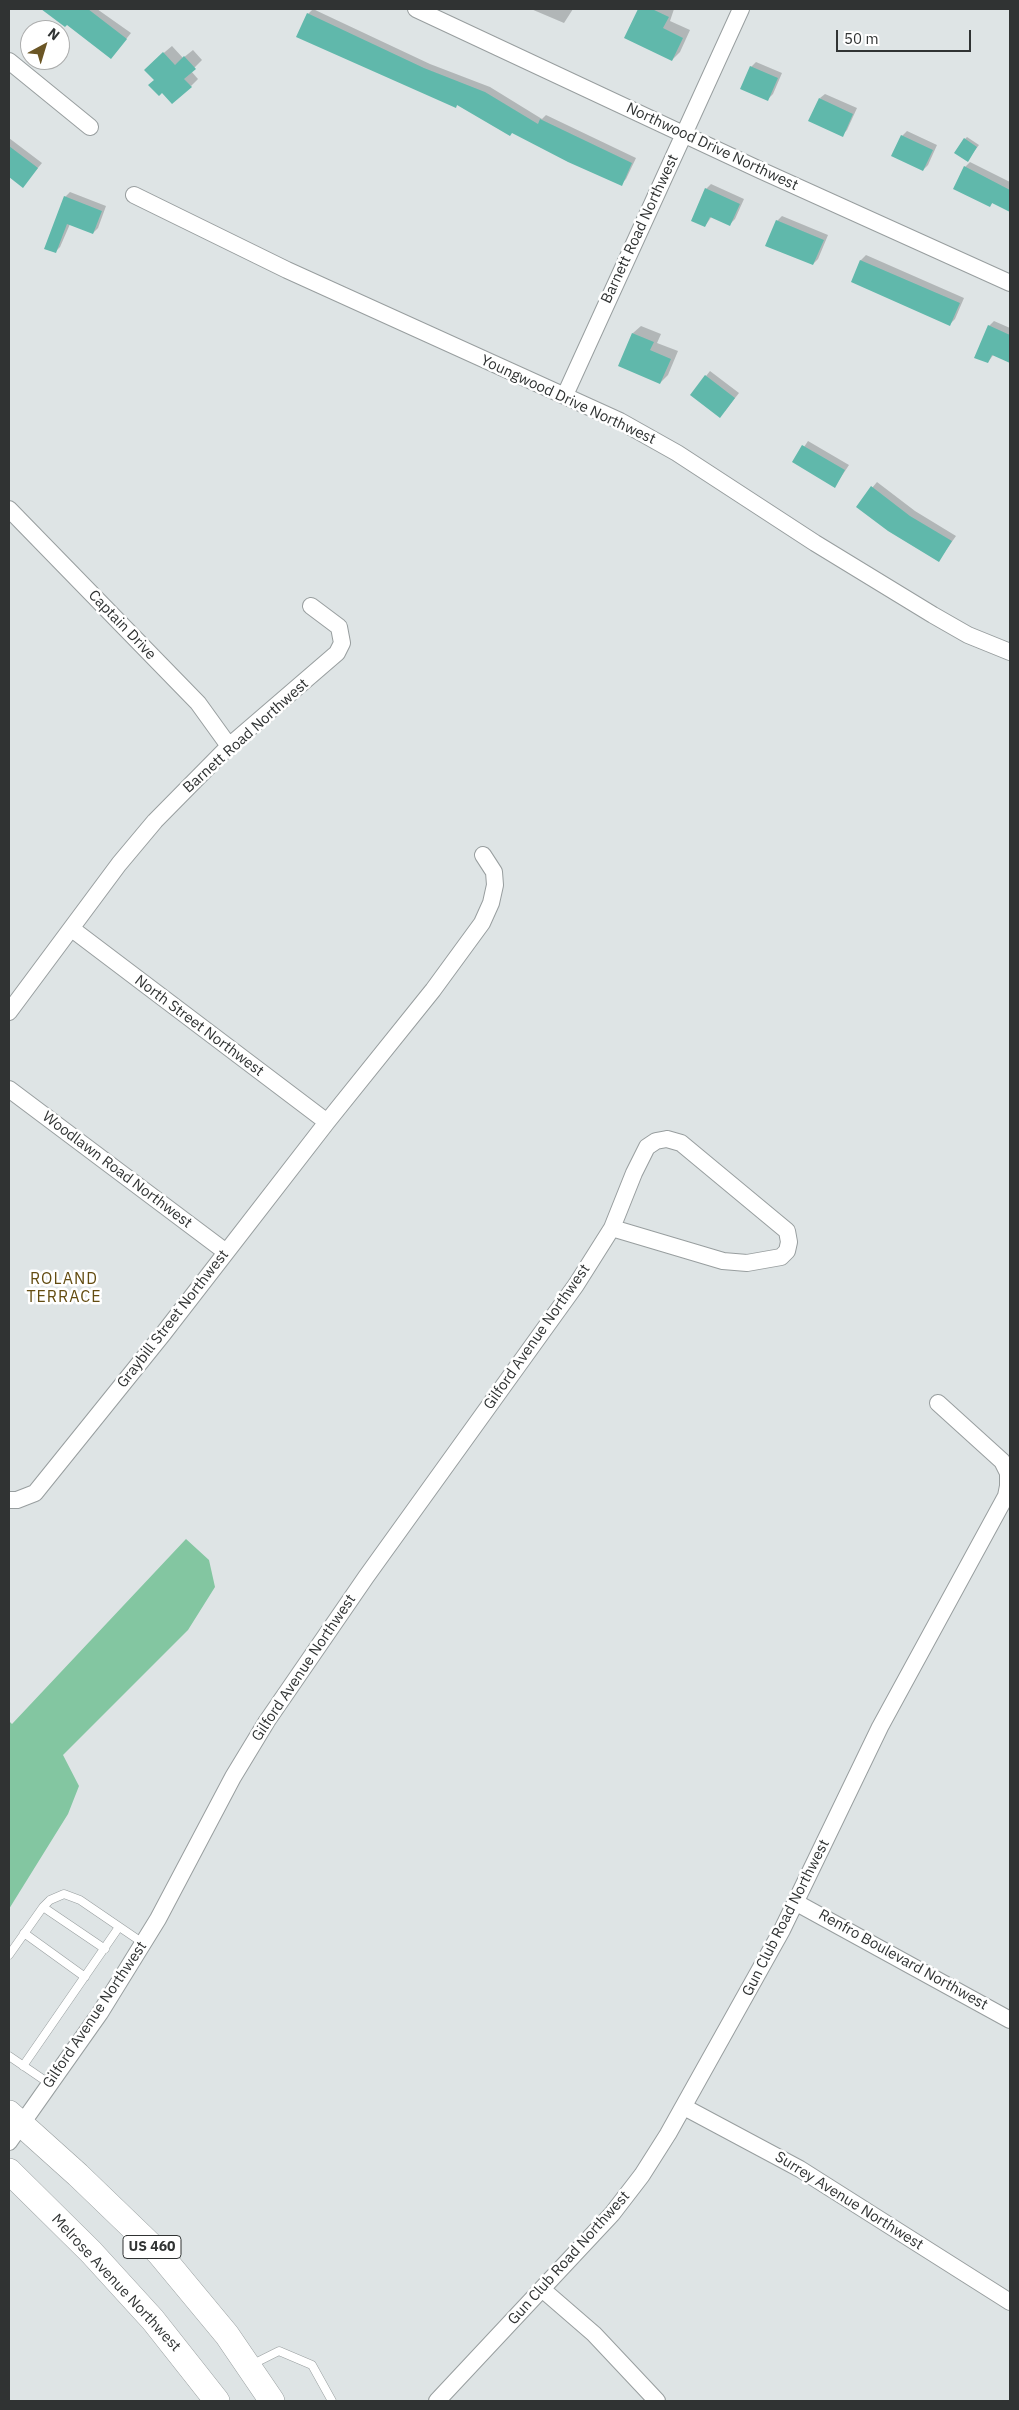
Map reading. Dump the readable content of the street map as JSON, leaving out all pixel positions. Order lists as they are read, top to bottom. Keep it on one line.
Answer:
{"streets":{"main road":["US 460","Melrose Avenue Northwest"],"street":["Northwood Drive Northwest","Barnett Road Northwest","Youngwood Drive Northwest","Captain Drive","North Street Northwest","Woodlawn Road Northwest","Graybill Street Northwest","Gilford Avenue Northwest","Gun Club Road Northwest","Renfro Boulevard Northwest","Surrey Avenue Northwest"]},"crossings":[["Northwood Drive Northwest","Barnett Road Northwest"],["Barnett Road Northwest","Youngwood Drive Northwest"],["Barnett Road Northwest","Captain Drive"],["Barnett Road Northwest","North Street Northwest"],["North Street Northwest","Graybill Street Northwest"],["Woodlawn Road Northwest","Graybill Street Northwest"],["Gilford Avenue Northwest","US 460"],["Gun Club Road Northwest","Renfro Boulevard Northwest"],["Gun Club Road Northwest","Surrey Avenue Northwest"]],"districts":["ROLAND TERRACE"],"scale_bar":"50 m","north":"top right"}
